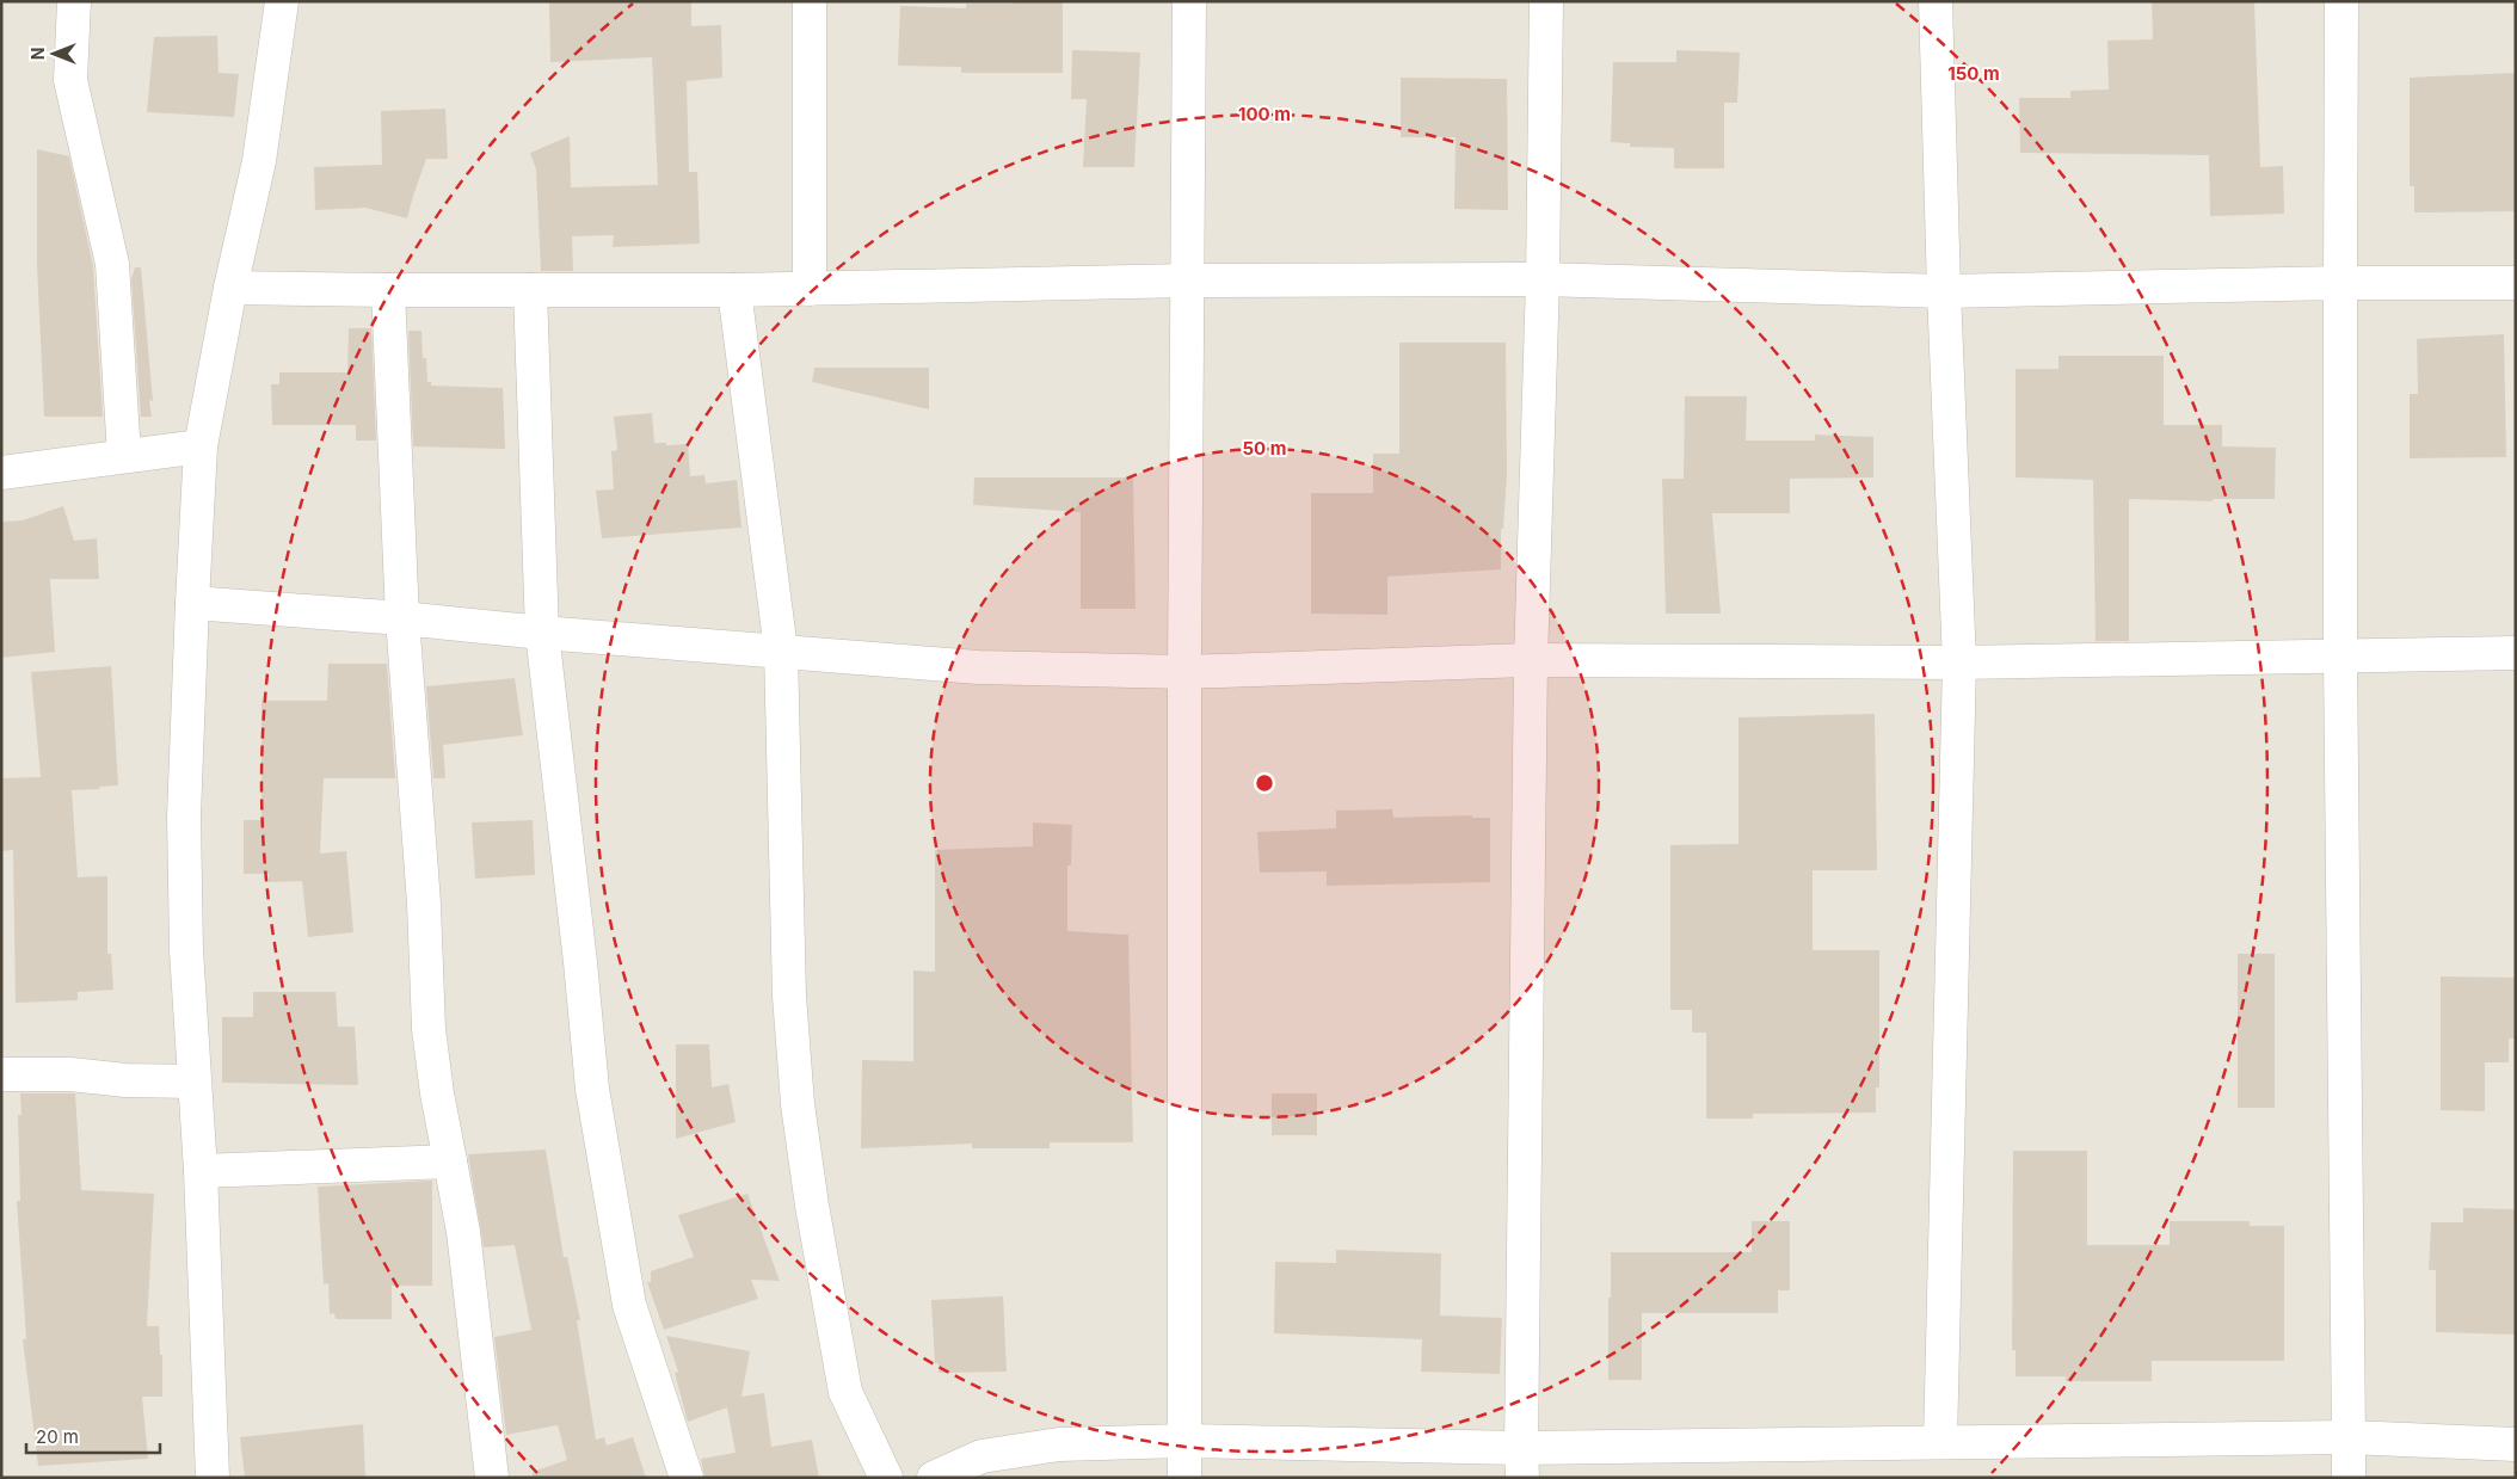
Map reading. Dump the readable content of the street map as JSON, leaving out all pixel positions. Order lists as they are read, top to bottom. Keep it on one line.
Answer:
{"scale_bar":"20 m","north":"left","rings":["150 m","100 m","50 m"]}
